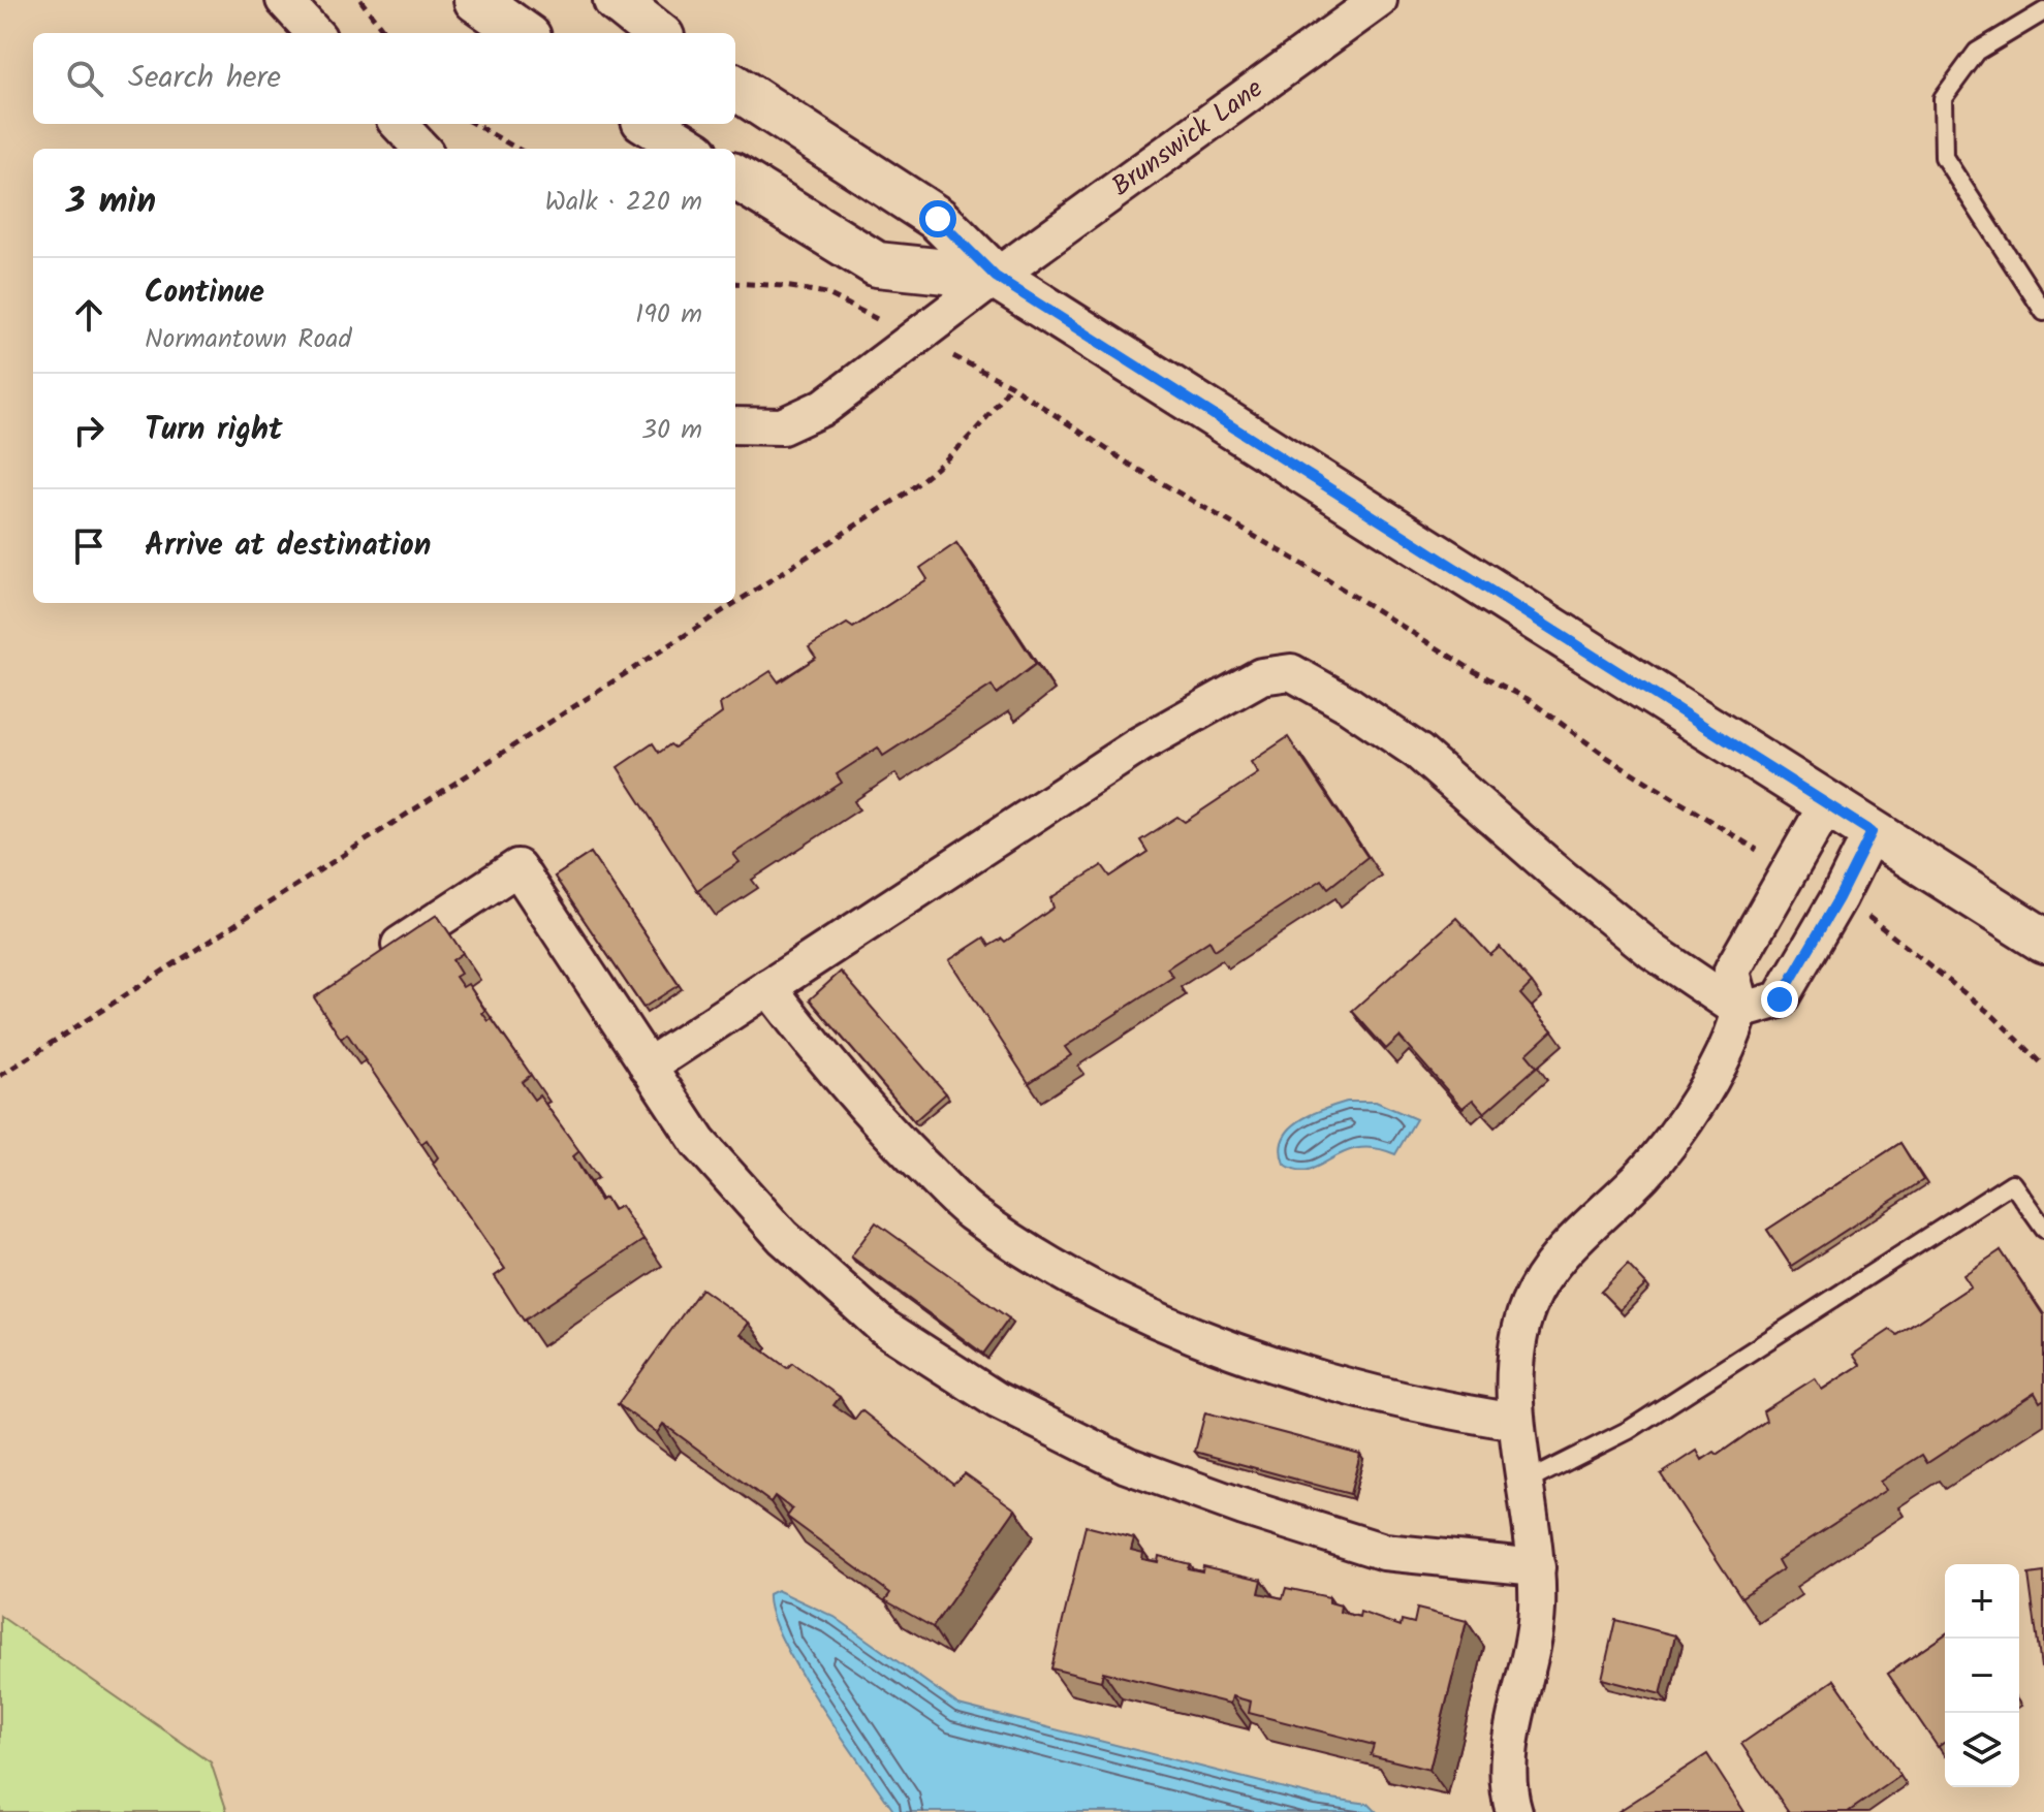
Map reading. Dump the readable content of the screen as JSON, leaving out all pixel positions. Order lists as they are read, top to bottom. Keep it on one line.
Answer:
{"streets":{"street":["Brunswick Lane"]},"page":{"search":"Search here","heading":["3 min","Walk · 220 m"],"list":[["Continue","Normantown Road","190 m"],["Turn right","30 m"],"Arrive at destination"],"map_buttons":["+","−"]}}
